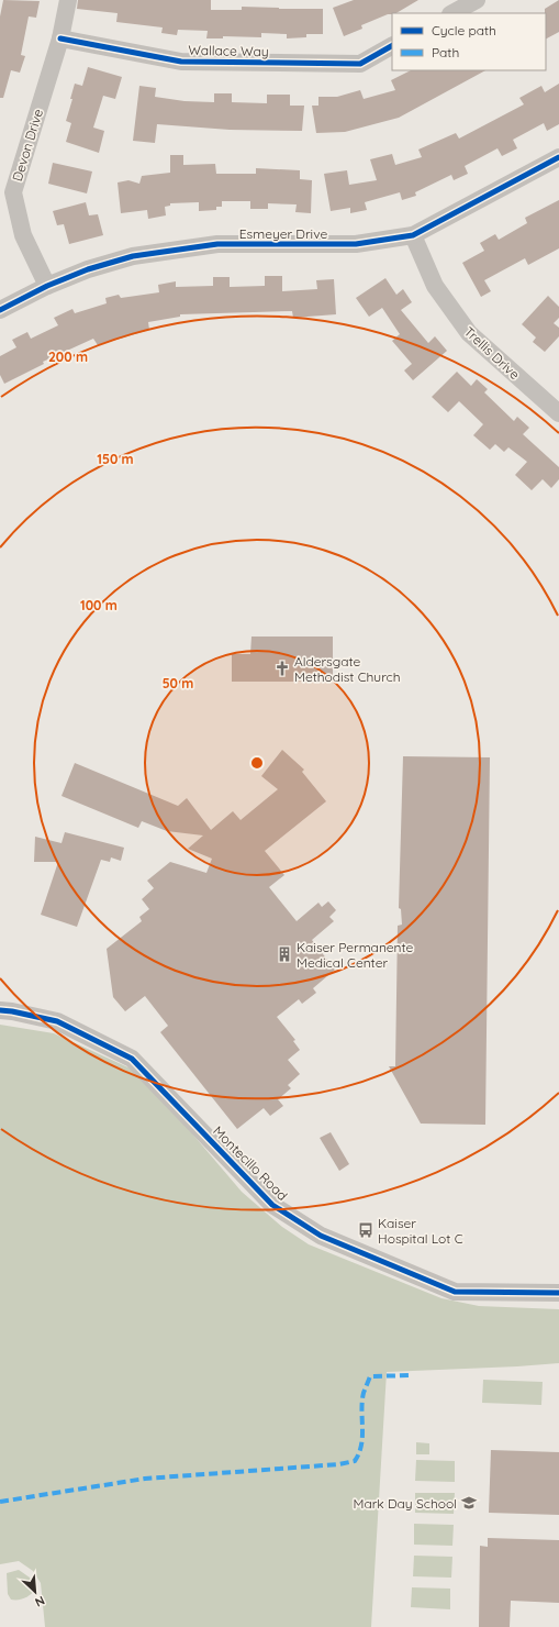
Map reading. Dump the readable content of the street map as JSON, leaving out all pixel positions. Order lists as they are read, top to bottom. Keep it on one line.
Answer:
{"streets":{"street":["Wallace Way","Devon Drive","Esmeyer Drive","Trellis Drive","Montecillo Road"]},"crossings":[["Wallace Way","Devon Drive"],["Devon Drive","Esmeyer Drive"],["Esmeyer Drive","Trellis Drive"]],"places":{"church":["Aldersgate Methodist Church"],"building":["Kaiser Permanente Medical Center"],"bus stop":["Kaiser Hospital Lot C"],"school or university":["Mark Day School"]},"legend":["Cycle path","Path"],"north":"bottom right","rings":["200 m","150 m","100 m","50 m"]}
